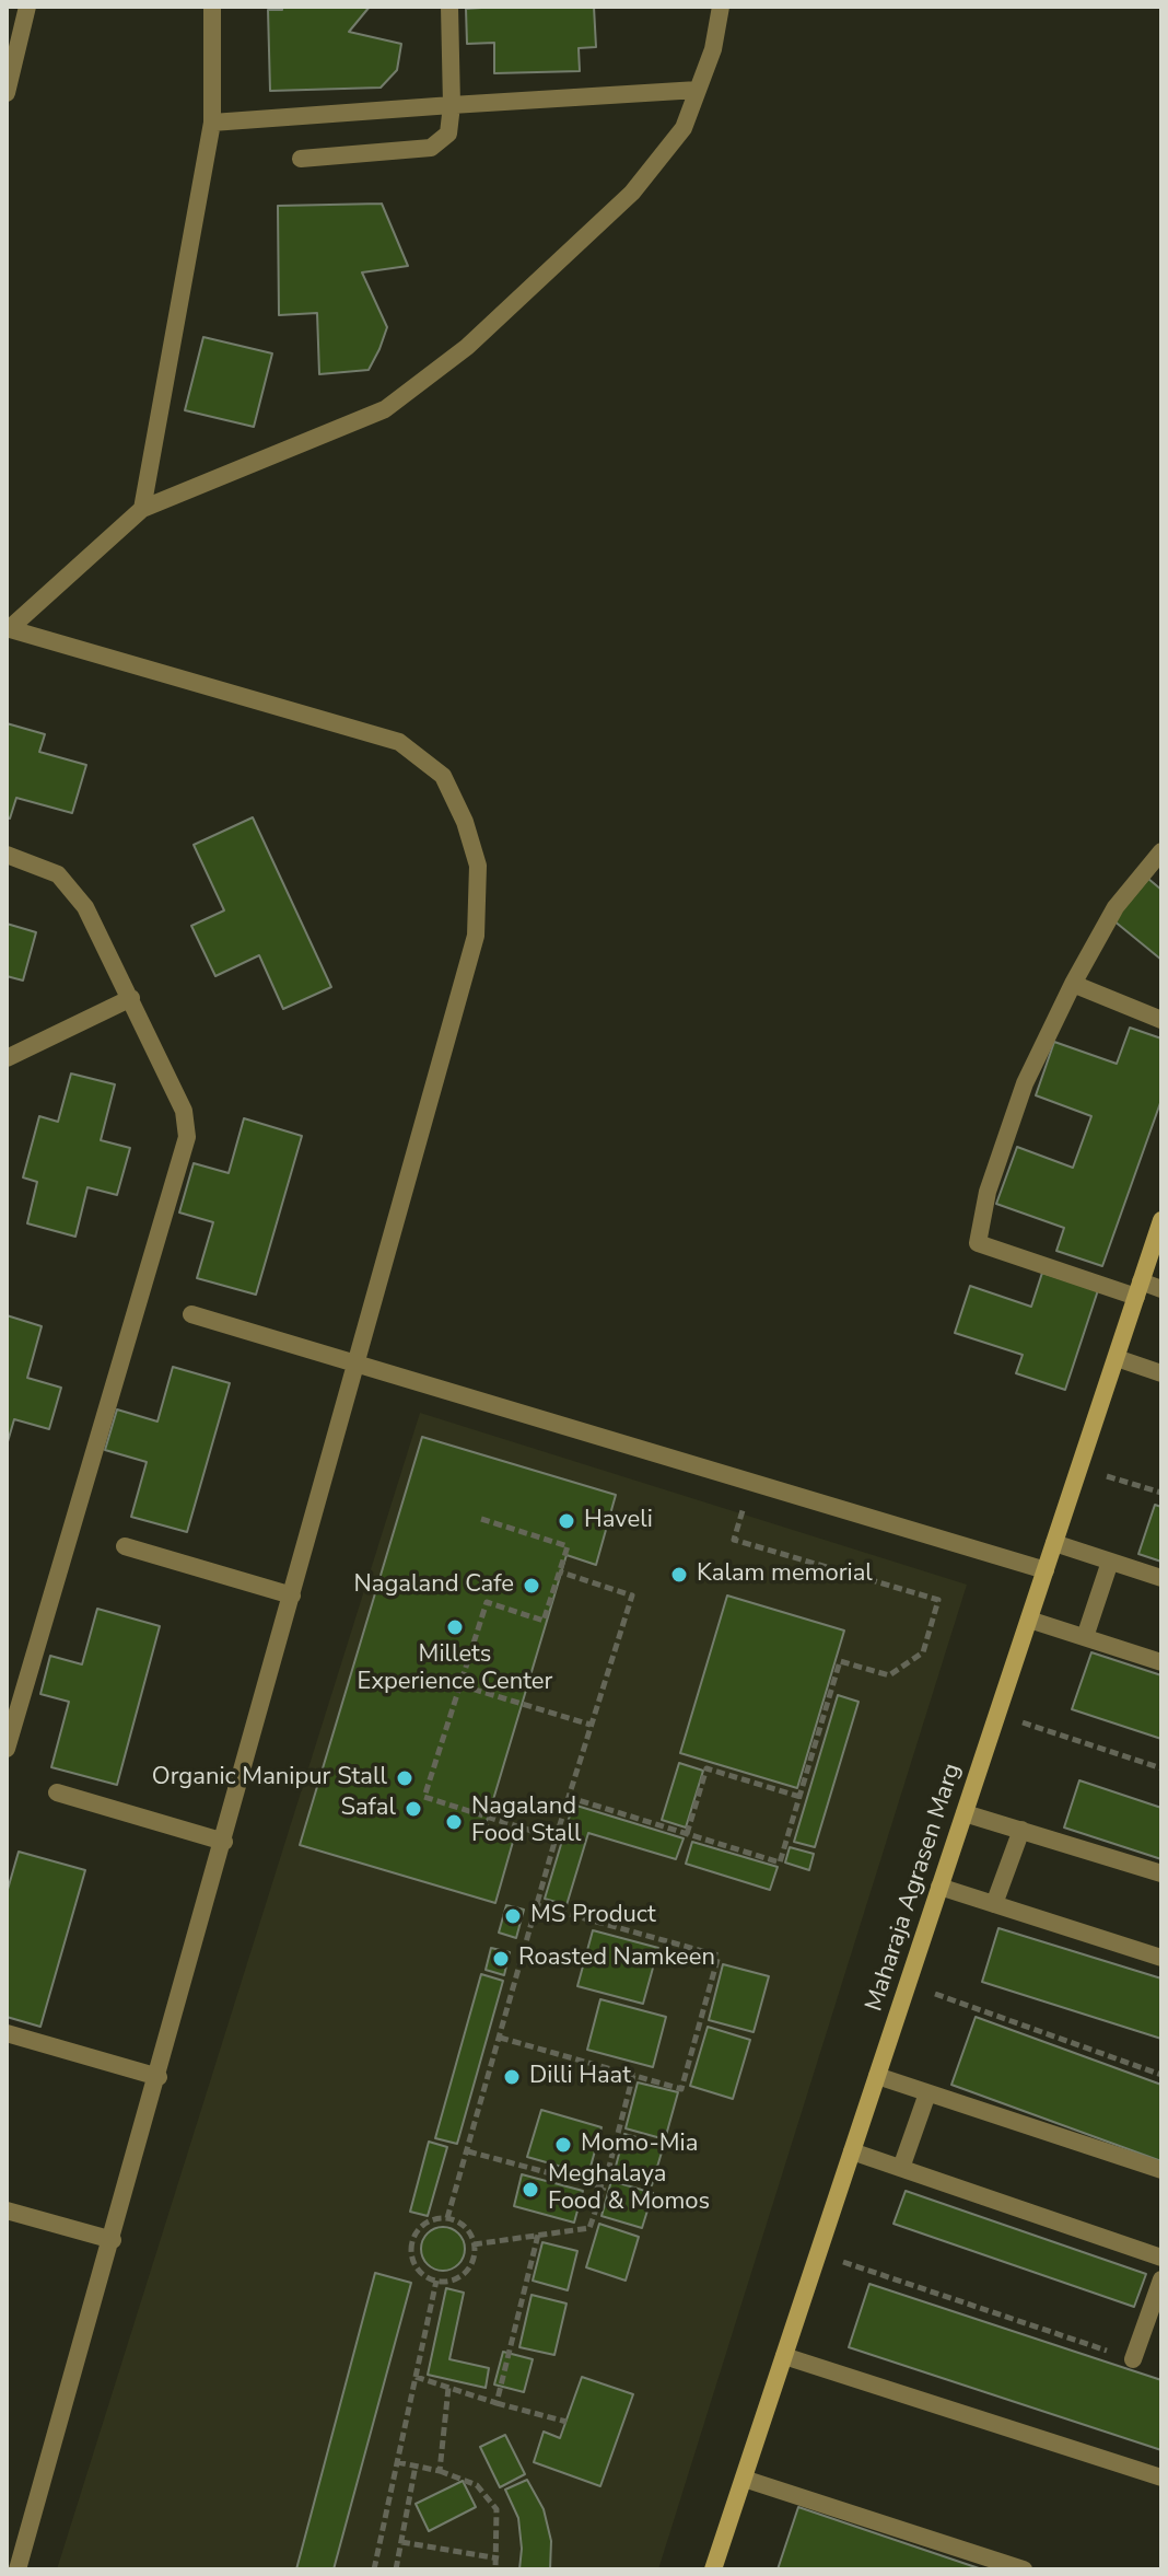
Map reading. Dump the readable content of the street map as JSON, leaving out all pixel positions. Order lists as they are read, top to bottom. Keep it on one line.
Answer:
{"streets":{"street":["Maharaja Agrasen Marg"]},"places":["Haveli","Kalam memorial","Nagaland Cafe","Millets Experience Center","Organic Manipur Stall","Safal","Nagaland Food Stall","MS Product","Roasted Namkeen","Dilli Haat","Momo-Mia","Meghalaya Food & Momos"]}
